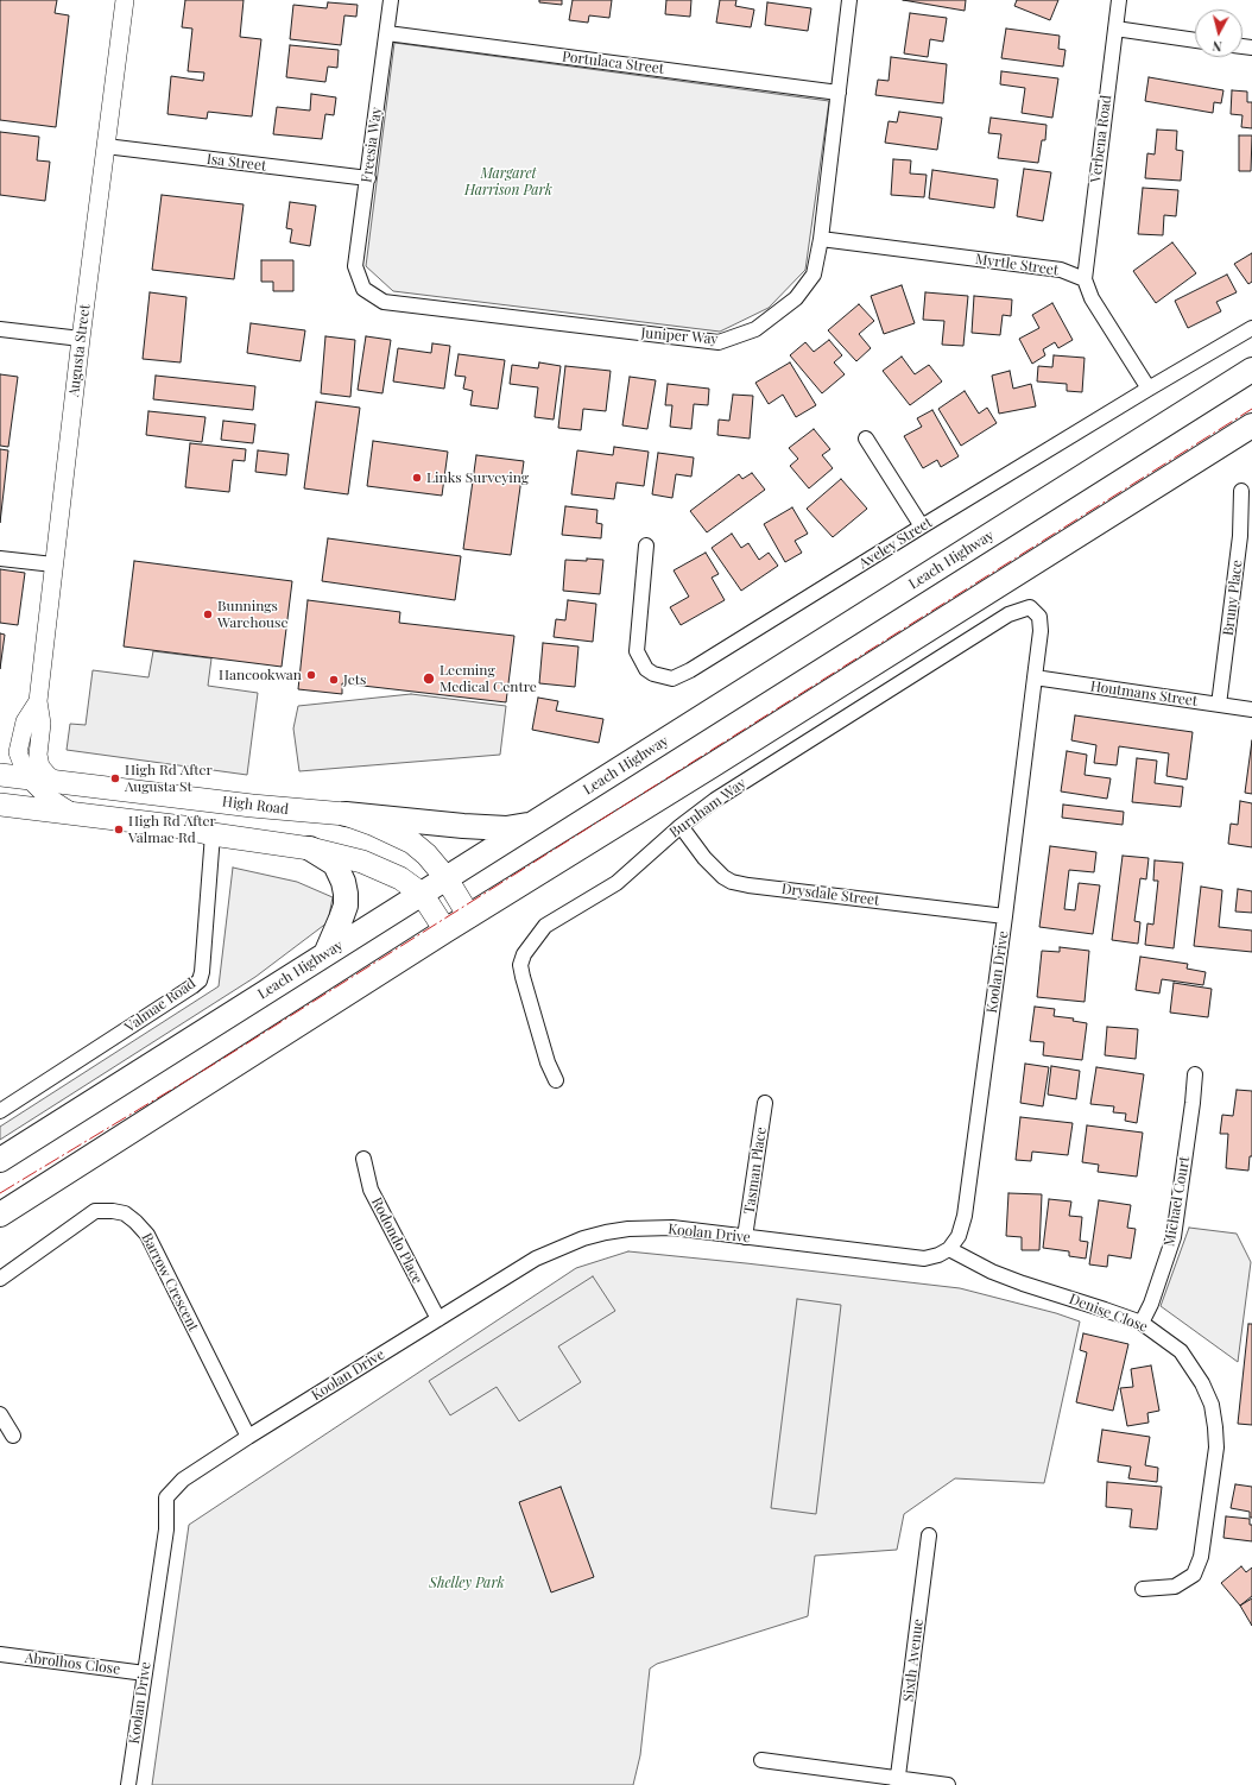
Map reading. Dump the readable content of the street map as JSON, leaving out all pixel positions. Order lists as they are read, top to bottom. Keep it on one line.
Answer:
{"streets":{"highway":["Leach Highway"],"main road":["High Road"],"street":["Portulaca Street","Verbena Road","Freesia Way","Isa Street","Myrtle Street","Juniper Way","Augusta Street","Aveley Street","Bruny Place","Houtmans Street","Burnham Way","Drysdale Street","Koolan Drive","Valmae Road","Tasman Place","Michael Court","Rodondo Place","Barrow Crescent","Denise Close","Sixth Avenue","Abrolhos Close"]},"crossings":[["Portulaca Street","Freesia Way"],["Portulaca Street","Juniper Way"],["Verbena Road","Myrtle Street"],["Freesia Way","Isa Street"],["Freesia Way","Juniper Way"],["Isa Street","Augusta Street"],["Myrtle Street","Juniper Way"],["Augusta Street","High Road"],["Leach Highway","High Road"],["Bruny Place","Houtmans Street"],["Houtmans Street","Koolan Drive"],["Burnham Way","Drysdale Street"],["Burnham Way","Koolan Drive"],["Drysdale Street","Koolan Drive"],["Koolan Drive","Tasman Place"],["Koolan Drive","Rodondo Place"],["Koolan Drive","Barrow Crescent"],["Koolan Drive","Denise Close"],["Koolan Drive","Abrolhos Close"],["Michael Court","Denise Close"]],"parks":["Margaret Harrison Park","Shelley Park"],"places":["Links Surveying","Bunnings Warehouse","Hancookwan","Leeming Medical Centre","Jets","High Rd After Augusta St","High Rd After Valmae Rd"],"north":"bottom"}
